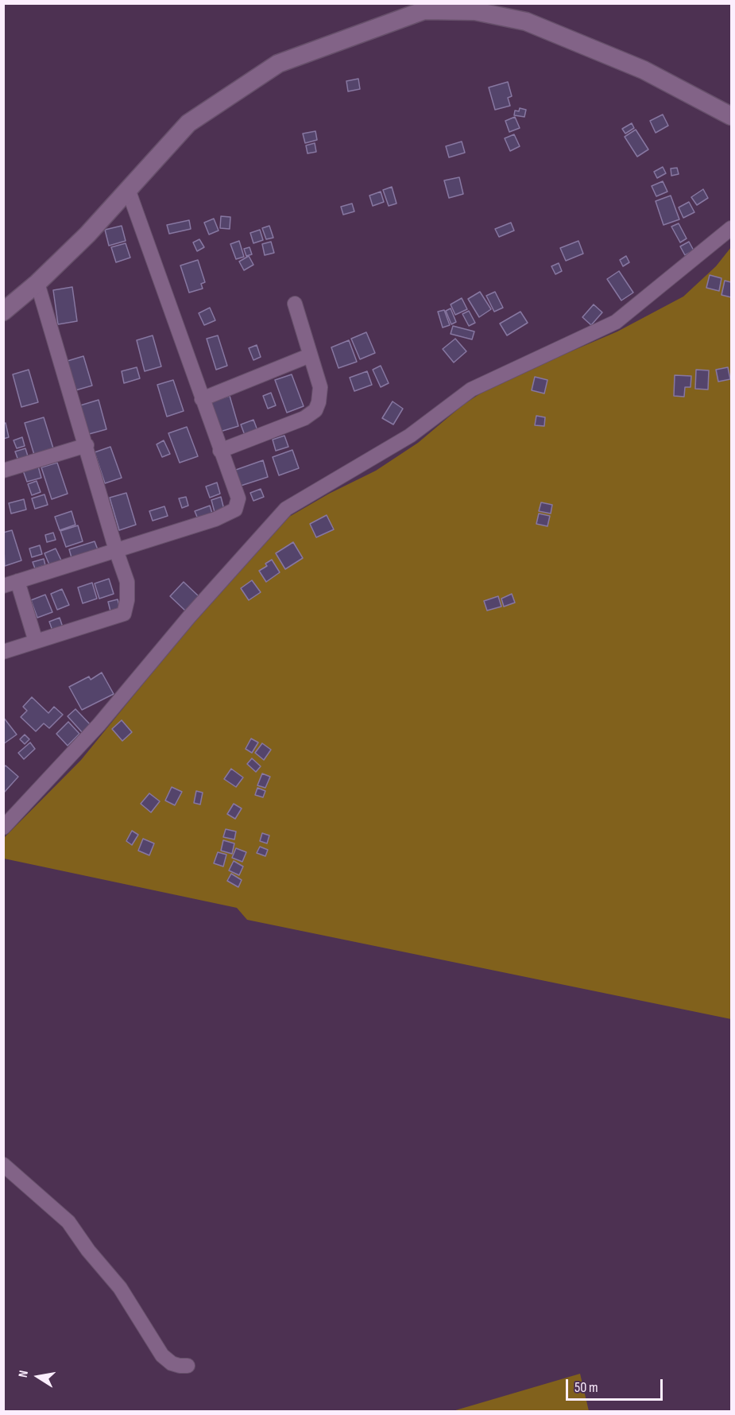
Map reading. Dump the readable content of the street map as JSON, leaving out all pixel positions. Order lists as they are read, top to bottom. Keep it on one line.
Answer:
{"scale_bar":"50 m","north":"left"}
